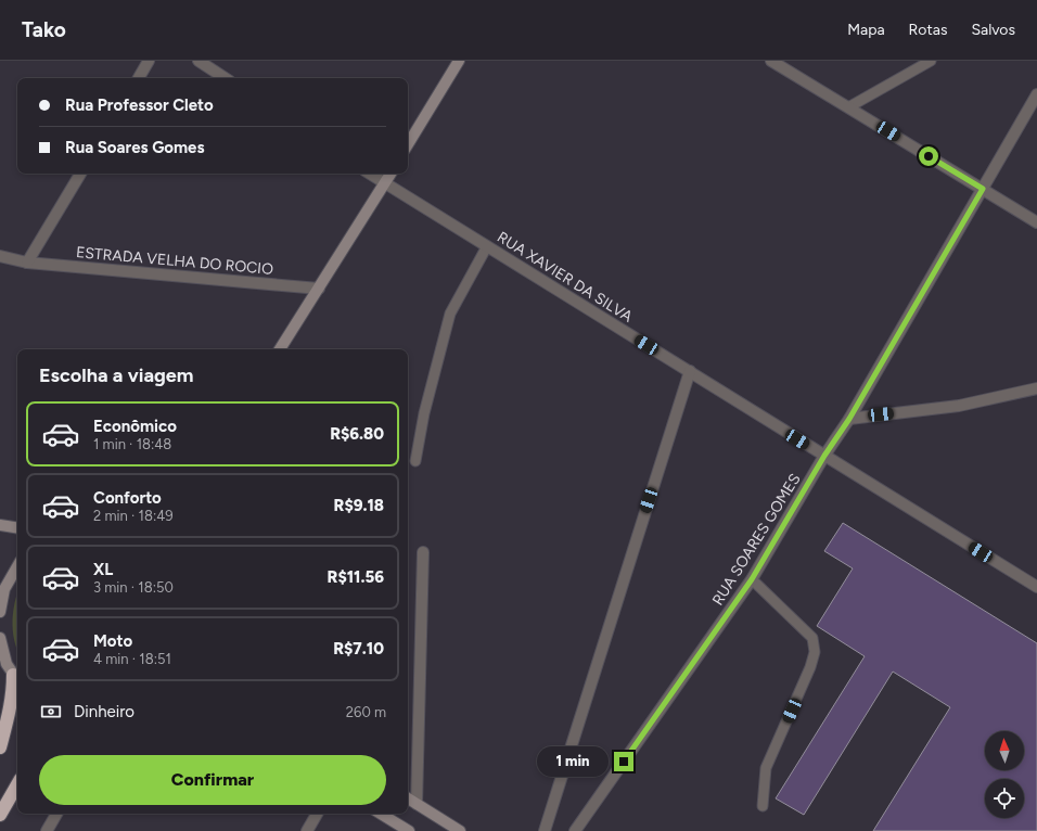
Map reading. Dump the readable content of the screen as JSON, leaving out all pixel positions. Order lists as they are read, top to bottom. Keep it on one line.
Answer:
{"streets":{"street":["ESTRADA VELHA DO ROCIO","RUA XAVIER DA SILVA","RUA SOARES GOMES"]},"crossings":[["RUA XAVIER DA SILVA","RUA SOARES GOMES"]],"north":"top","page":{"header":"Tako","nav":["Mapa","Rotas","Salvos"],"banner":["Rua Professor Cleto","Rua Soares Gomes"],"heading":"Escolha a viagem","list":[{"name":"Econômico","note":"1 min · 18:48","value":"R$6.80"},{"name":"Conforto","note":"2 min · 18:49","value":"R$9.18"},{"name":"XL","note":"3 min · 18:50","value":"R$11.56"},{"name":"Moto","note":"4 min · 18:51","value":"R$7.10"}],"pay":["Dinheiro","260 m"],"bubble":"1 min","buttons":"Confirmar"}}
